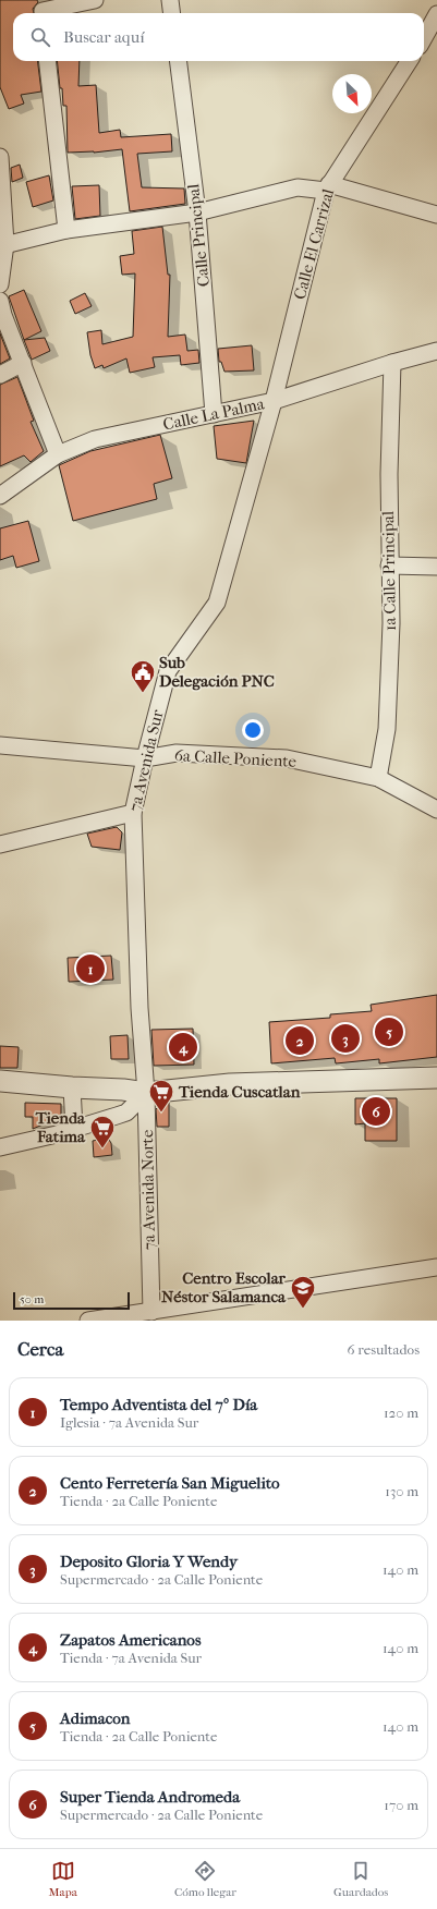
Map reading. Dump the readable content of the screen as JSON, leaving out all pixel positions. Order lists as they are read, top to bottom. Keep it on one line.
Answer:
{"streets":{"street":["Calle Principal","Calle El Carrizal","Calle La Palma","1a Calle Principal","6a Calle Poniente","7a Avenida Sur","7a Avenida Norte"]},"crossings":[["Calle Principal","Calle La Palma"],["Calle El Carrizal","Calle La Palma"],["Calle El Carrizal","7a Avenida Sur"],["Calle La Palma","1a Calle Principal"],["Calle La Palma","7a Avenida Sur"],["1a Calle Principal","6a Calle Poniente"],["6a Calle Poniente","7a Avenida Sur"],["7a Avenida Sur","7a Avenida Norte"]],"places":{"public building":["Sub Delegación PNC"],"supermarket":["Tienda Cuscatlan","Tienda Fatima"],"school or university":["Centro Escolar Néstor Salamanca"]},"scale_bar":"50 m","north":"bottom right","page":{"search":"Buscar aquí","pins":["1","5","3","2","4","6"],"scale":"50 m","heading":["Cerca","6 resultados"],"list":[{"mark":"1","name":"Tempo Adventista del 7º Día","note":"Iglesia · 7a Avenida Sur","value":"120 m"},{"mark":"2","name":"Cento Ferretería San Miguelito","note":"Tienda · 2a Calle Poniente","value":"130 m"},{"mark":"3","name":"Deposito Gloria Y Wendy","note":"Supermercado · 2a Calle Poniente","value":"140 m"},{"mark":"4","name":"Zapatos Americanos","note":"Tienda · 7a Avenida Sur","value":"140 m"},{"mark":"5","name":"Adimacon","note":"Tienda · 2a Calle Poniente","value":"140 m"},{"mark":"6","name":"Super Tienda Andromeda","note":"Supermercado · 2a Calle Poniente","value":"170 m"}],"nav":["Mapa","Cómo llegar","Guardados"]}}
